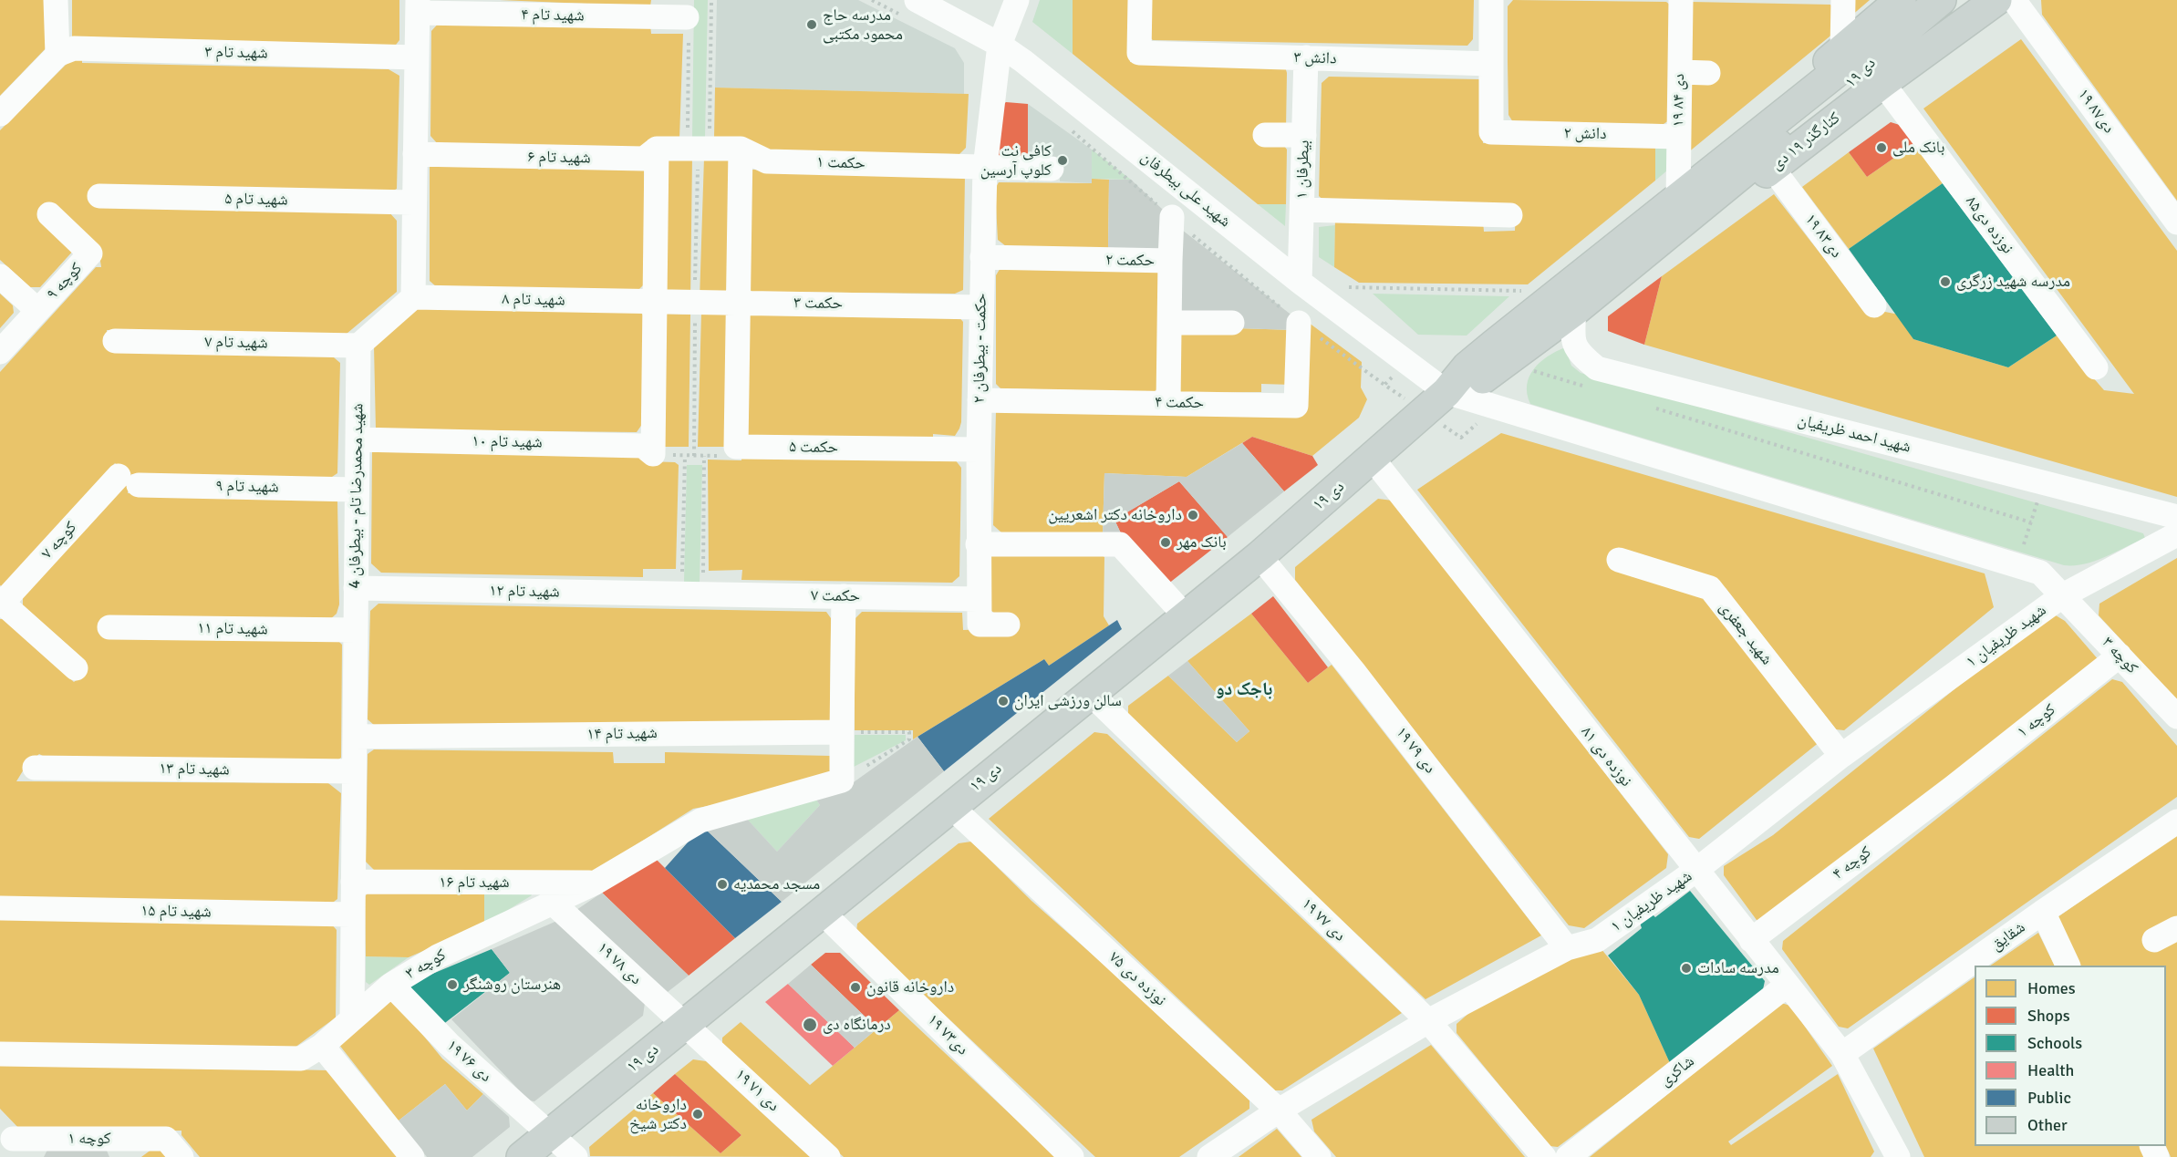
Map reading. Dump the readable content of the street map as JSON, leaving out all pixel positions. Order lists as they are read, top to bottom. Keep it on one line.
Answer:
{"streets":{"main road":["۱۹ دی","کنارگذر ۱۹ دی"],"street":["شهید تام ۴","شهید تام ۳","دانش ۳","۱۹ دی ۸۴","۱۹ دی۸۷","۲ دانش","شهید تام ۶","حکمت ۱","بیطرفان ۱","شهید علی بیطرفان","شهید تام ۵","نوزده دی۸۵","۱۹ دی۸۳","حکمت ۲","کوچه ۹","شهید تام ۸","حکمت ۳","شهید تام ۷","حکمت - بیطرفان ۲","حکمت ۴","شهید احمد ظریفیان","شهید تام ۱۰","حکمت ۵","شهید تام ۹","شهید محمدرضا تام - بیطرفان 4","کوچه ۷","شهید تام ۱۲","حکمت ۷","شهید تام ۱۱","شهید جعفری","شهید ظریفیان ۱","کوچه ۳","کوچه ۱","شهید تام ۱۴","۱۹ دی ۷۹","نوزده دی ۸۱","شهید تام ۱۳","کوچه ۴","شهید تام ۱۶","شهید تام ۱۵","۱۹ دی ۷۷","شقایق","۱۹ دی ۷۸","نوزده دی ۷۵","۱۹ دی۷۳","۱۹ دی ۷۶","شاکری","۱۹ دی ۷۱"]},"crossings":[["دانش ۳","۲ دانش"],["دانش ۳","بیطرفان ۱"],["۱۹ دی","۱۹ دی ۸۴"],["۱۹ دی","کنارگذر ۱۹ دی"],["۱۹ دی","شهید علی بیطرفان"],["۱۹ دی","شهید احمد ظریفیان"],["۱۹ دی","۱۹ دی ۷۹"],["۱۹ دی","نوزده دی ۸۱"],["۱۹ دی","۱۹ دی ۷۷"],["۱۹ دی","۱۹ دی ۷۸"],["۱۹ دی","نوزده دی ۷۵"],["۱۹ دی","۱۹ دی۷۳"],["۱۹ دی","۱۹ دی ۷۶"],["۱۹ دی","۱۹ دی ۷۱"],["۱۹ دی ۸۴","۲ دانش"],["۱۹ دی ۸۴","کنارگذر ۱۹ دی"],["کنارگذر ۱۹ دی","نوزده دی۸۵"],["کنارگذر ۱۹ دی","۱۹ دی۸۳"],["شهید تام ۶","حکمت ۱"],["حکمت ۱","حکمت - بیطرفان ۲"],["بیطرفان ۱","شهید علی بیطرفان"],["شهید علی بیطرفان","حکمت - بیطرفان ۲"],["حکمت ۲","حکمت - بیطرفان ۲"],["حکمت ۲","حکمت ۴"],["شهید تام ۸","حکمت ۳"],["حکمت ۳","حکمت - بیطرفان ۲"],["شهید تام ۷","شهید محمدرضا تام - بیطرفان 4"],["حکمت - بیطرفان ۲","حکمت ۴"],["حکمت - بیطرفان ۲","حکمت ۵"],["حکمت - بیطرفان ۲","حکمت ۷"],["شهید تام ۱۰","شهید محمدرضا تام - بیطرفان 4"],["شهید تام ۹","شهید محمدرضا تام - بیطرفان 4"],["شهید تام ۹","کوچه ۷"],["شهید محمدرضا تام - بیطرفان 4","شهید تام ۱۲"],["شهید محمدرضا تام - بیطرفان 4","شهید تام ۱۱"],["شهید محمدرضا تام - بیطرفان 4","کوچه ۳"],["شهید محمدرضا تام - بیطرفان 4","شهید تام ۱۴"],["شهید محمدرضا تام - بیطرفان 4","شهید تام ۱۳"],["شهید محمدرضا تام - بیطرفان 4","شهید تام ۱۶"],["شهید محمدرضا تام - بیطرفان 4","شهید تام ۱۵"],["شهید تام ۱۲","حکمت ۷"],["شهید جعفری","شهید ظریفیان ۱"],["شهید ظریفیان ۱","کوچه ۳"],["شهید ظریفیان ۱","۱۹ دی ۷۹"],["شهید ظریفیان ۱","نوزده دی ۸۱"],["شهید ظریفیان ۱","۱۹ دی ۷۷"],["شهید ظریفیان ۱","نوزده دی ۷۵"],["کوچه ۳","کوچه ۱"],["کوچه ۳","شهید تام ۱۶"],["کوچه ۳","۱۹ دی ۷۸"],["کوچه ۳","۱۹ دی ۷۶"],["کوچه ۱","کوچه ۴"],["نوزده دی ۸۱","کوچه ۴"],["نوزده دی ۸۱","شقایق"],["نوزده دی ۸۱","شاکری"],["۱۹ دی ۷۸","۱۹ دی ۷۱"]],"districts":["باجک دو"],"places":["مدرسه حاج محمود مکتبی","بانک ملی","کافی نت کلوپ آرسین","مدرسه شهید زرگری","داروخانه دکتر اشعریین","بانک مهر","سالن ورزشی ایران","مسجد محمدیه","مدرسه سادات","هنرستان روشنگر","داروخانه قانون","درمانگاه دی","داروخانه دکتر شیخ"],"legend":["Homes","Shops","Schools","Health","Public","Other"]}
